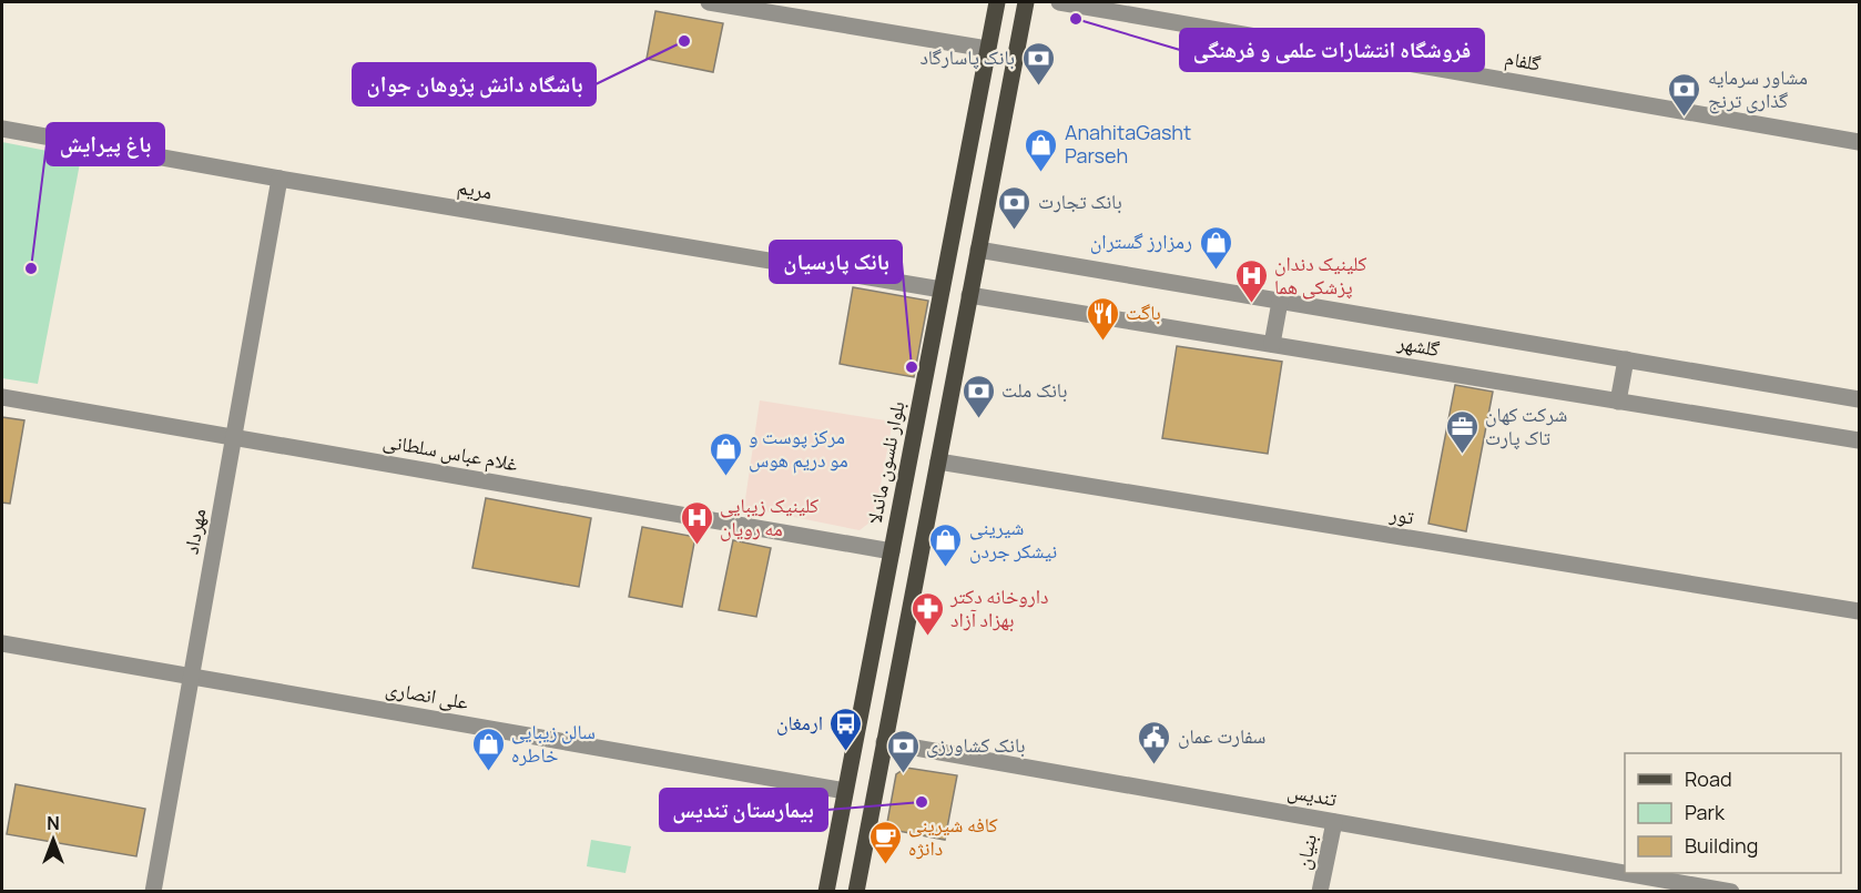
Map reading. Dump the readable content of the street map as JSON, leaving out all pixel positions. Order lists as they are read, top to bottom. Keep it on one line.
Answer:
{"streets":{"main road":["بلوار نلسون ماندلا"],"street":["گلفام","مریم","گلشهر","غلام عباس سلطانی","تور","مهرداد","علی انصاری","تندیس","بنیان"]},"crossings":[["مریم","بلوار نلسون ماندلا"],["مریم","مهرداد"],["غلام عباس سلطانی","بلوار نلسون ماندلا"],["غلام عباس سلطانی","مهرداد"],["بلوار نلسون ماندلا","علی انصاری"],["مهرداد","علی انصاری"],["تندیس","بنیان"]],"places":{"other":["فروشگاه انتشارات علمی و فرهنگی","باشگاه دانش پژوهان جوان","باغ پیرایش","بانک پارسیان","بیمارستان تندیس"],"bank":["بانک پاسارگاد","مشاور سرمایه گذاری ترنج","بانک تجارت","بانک ملت","بانک کشاورزی"],"shop":["AnahitaGasht Parseh","رمزارز گستران","مرکز پوست و مو دریم هوس","شیرینی نیشکر جردن","سالن زیبایی خاطره"],"hospital":["کلینیک دندان پزشکی هما","کلینیک زیبایی مه رویان"],"restaurant":["باگت"],"office":["شرکت کهان تاک پارت"],"pharmacy":["داروخانه دکتر بهزاد آزاد"],"bus stop":["ارمغان"],"public building":["سفارت عمان"],"cafe":["کافه شیرینی دانژه"]},"legend":["Road","Park","Building"],"north":"top"}
